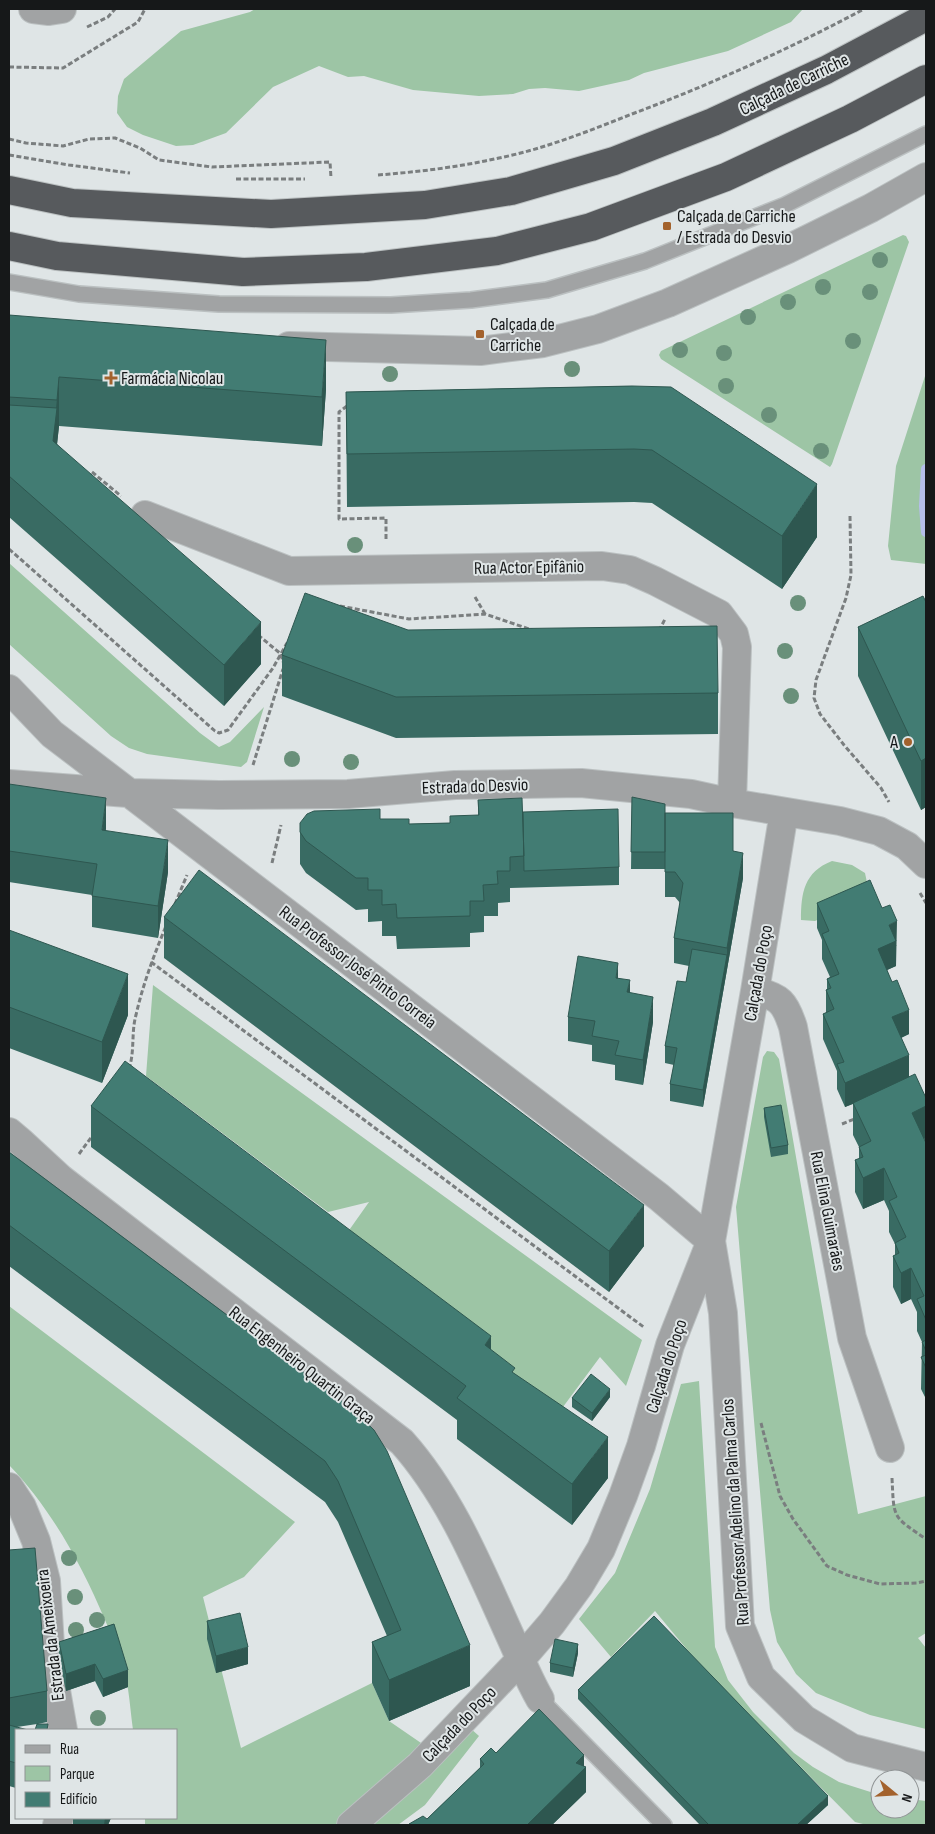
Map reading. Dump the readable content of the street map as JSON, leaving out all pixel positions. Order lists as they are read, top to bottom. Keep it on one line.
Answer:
{"streets":{"highway":["Calçada de Carriche"],"street":["Rua Actor Epifânio","Estrada do Desvio","Rua Professor José Pinto Correia","Calçada do Poço","Rua Elina Guimarães","Rua Engenheiro Quartin Graça","Rua Professor Adelino da Palma Carlos","Estrada da Ameixoeira"]},"crossings":[["Rua Actor Epifânio","Estrada do Desvio"],["Estrada do Desvio","Rua Professor José Pinto Correia"],["Estrada do Desvio","Calçada do Poço"],["Rua Professor José Pinto Correia","Calçada do Poço"],["Rua Professor José Pinto Correia","Rua Professor Adelino da Palma Carlos"],["Calçada do Poço","Rua Elina Guimarães"],["Calçada do Poço","Rua Engenheiro Quartin Graça"],["Calçada do Poço","Rua Professor Adelino da Palma Carlos"]],"places":{"transit":["Calçada de Carriche / Estrada do Desvio","Calçada de Carriche"],"health":["Farmácia Nicolau"],"other":["A"]},"legend":["Rua","Parque","Edifício"],"north":"right"}
